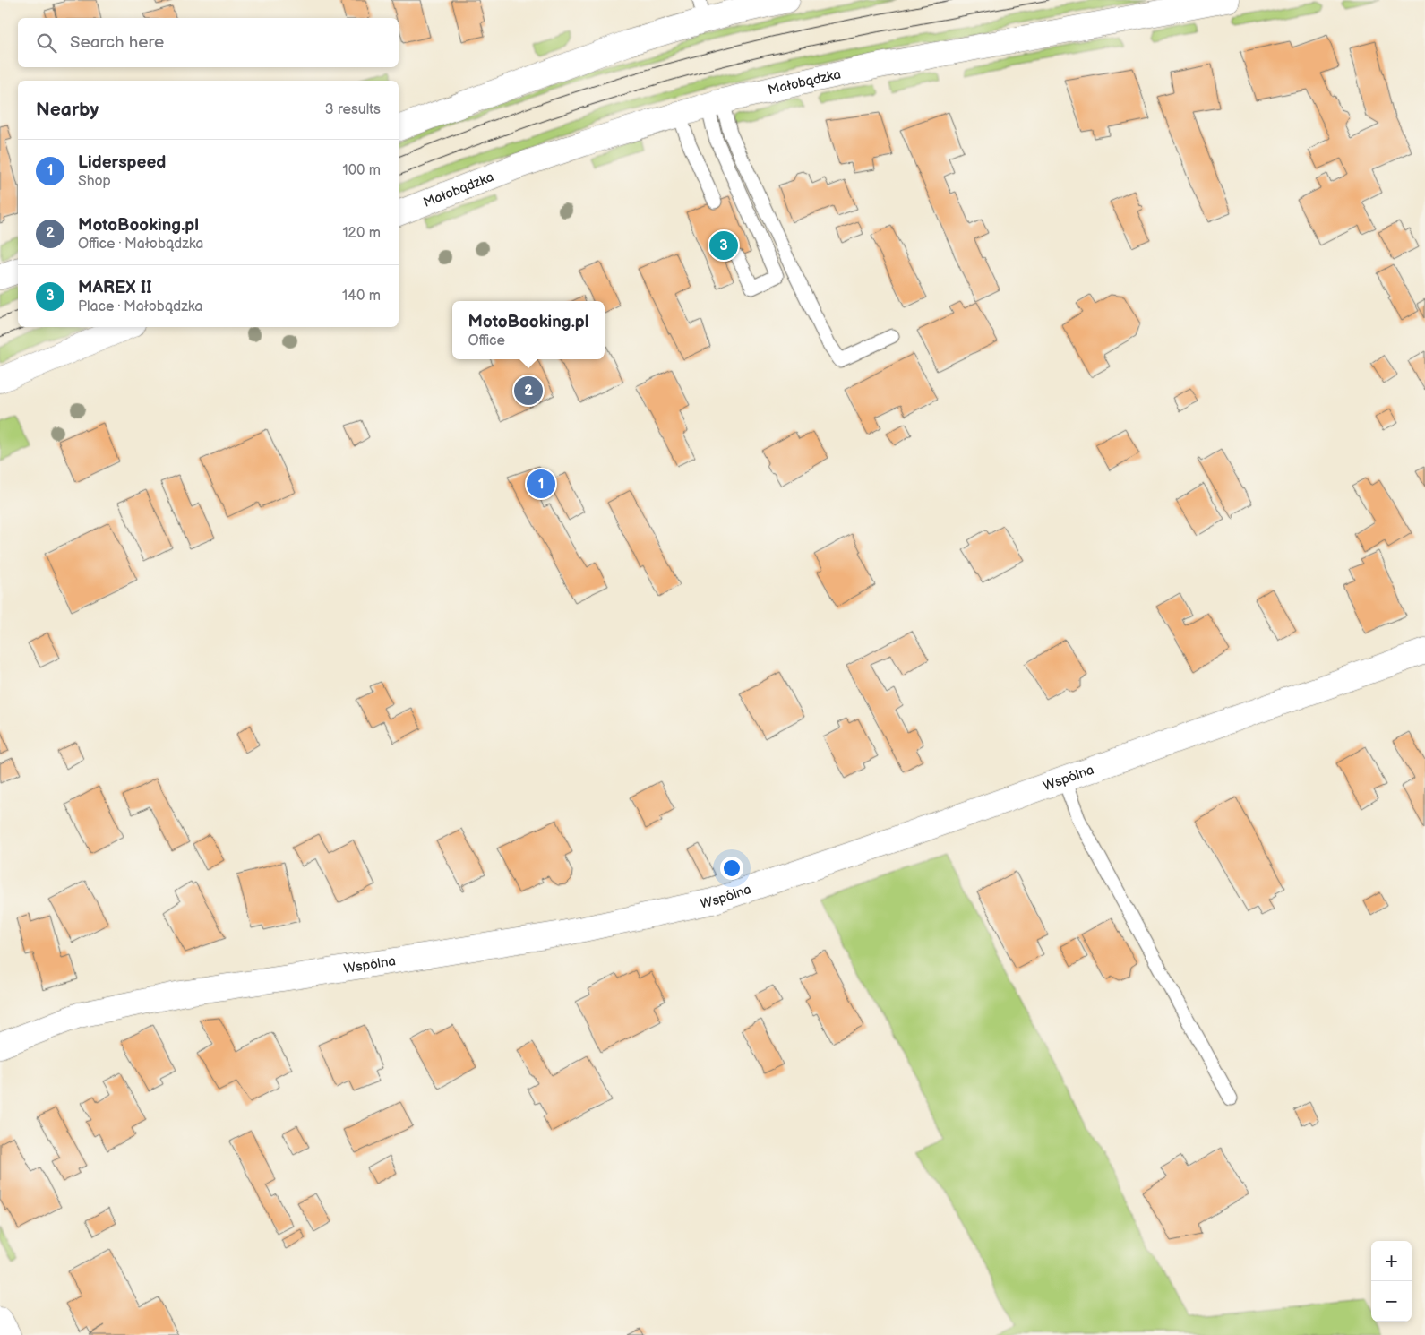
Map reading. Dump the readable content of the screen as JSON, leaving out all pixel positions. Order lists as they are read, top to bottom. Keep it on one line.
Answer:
{"streets":{"street":["Małobądzka","Wspólna"]},"page":{"search":"Search here","heading":["Nearby","3 results"],"list":[{"mark":"1","name":"Liderspeed","note":"Shop","value":"100 m"},{"mark":"2","name":"MotoBooking.pl","note":"Office · Małobądzka","value":"120 m"},{"mark":"3","name":"MAREX II","note":"Place · Małobądzka","value":"140 m"}],"pins":["3","2","1"],"popup":["MotoBooking.pl","Office"],"map_buttons":["+","−"]}}
